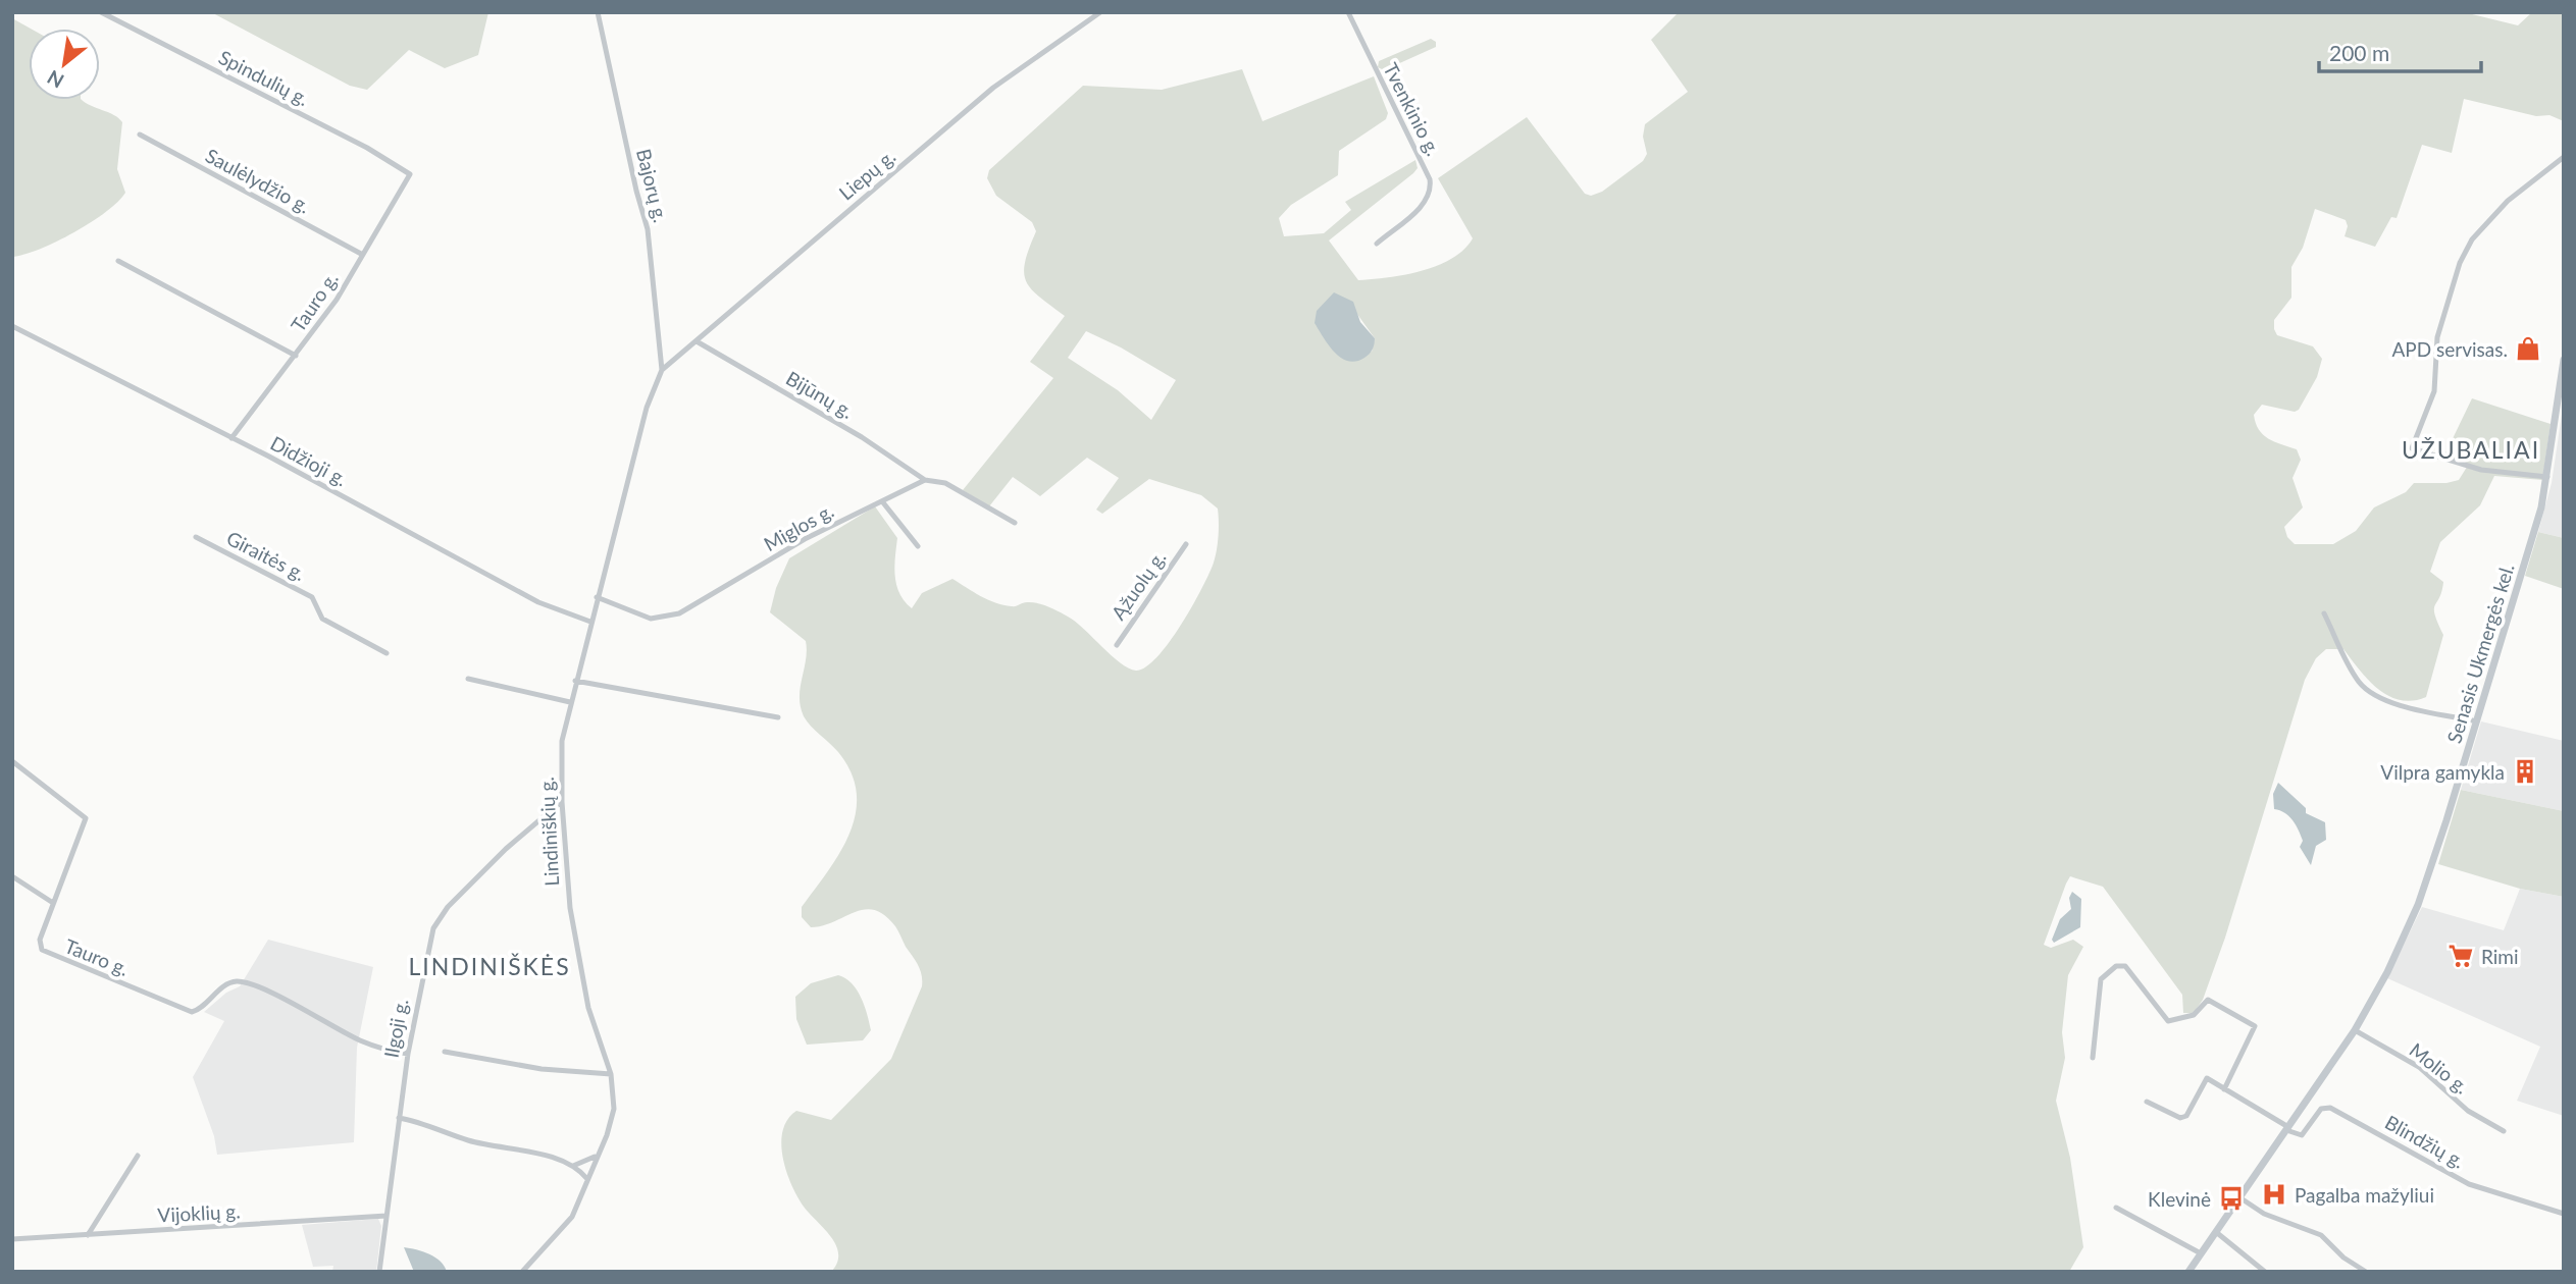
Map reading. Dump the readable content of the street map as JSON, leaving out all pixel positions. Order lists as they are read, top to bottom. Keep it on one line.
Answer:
{"streets":{"main road":["Senasis Ukmergės kel."],"street":["Spindulių g.","Tvenkinio g.","Liepų g.","Saulėlydžio g.","Bajorų g.","Tauro g.","Bijūnų g.","Didžioji g.","Miglos g.","Giraitės g.","Ąžuolų g.","Lindiniškių g.","Ilgoji g.","Molio g.","Blindžių g.","Vijoklių g."]},"crossings":[["Spindulių g.","Tauro g."],["Liepų g.","Bajorų g."],["Liepų g.","Bijūnų g."],["Liepų g.","Lindiniškių g."],["Saulėlydžio g.","Tauro g."],["Bajorų g.","Lindiniškių g."],["Tauro g.","Didžioji g."],["Tauro g.","Ilgoji g."],["Bijūnų g.","Miglos g."],["Didžioji g.","Lindiniškių g."],["Miglos g.","Lindiniškių g."],["Senasis Ukmergės kel.","Molio g."],["Senasis Ukmergės kel.","Blindžių g."],["Lindiniškių g.","Ilgoji g."],["Ilgoji g.","Vijoklių g."]],"districts":["UŽUBALIAI","LINDINIŠKĖS"],"places":{"shop":["APD servisas."],"building":["Vilpra gamykla"],"supermarket":["Rimi"],"hospital":["Pagalba mažyliui"],"bus stop":["Klevinė"]},"scale_bar":"200 m","north":"bottom left"}
